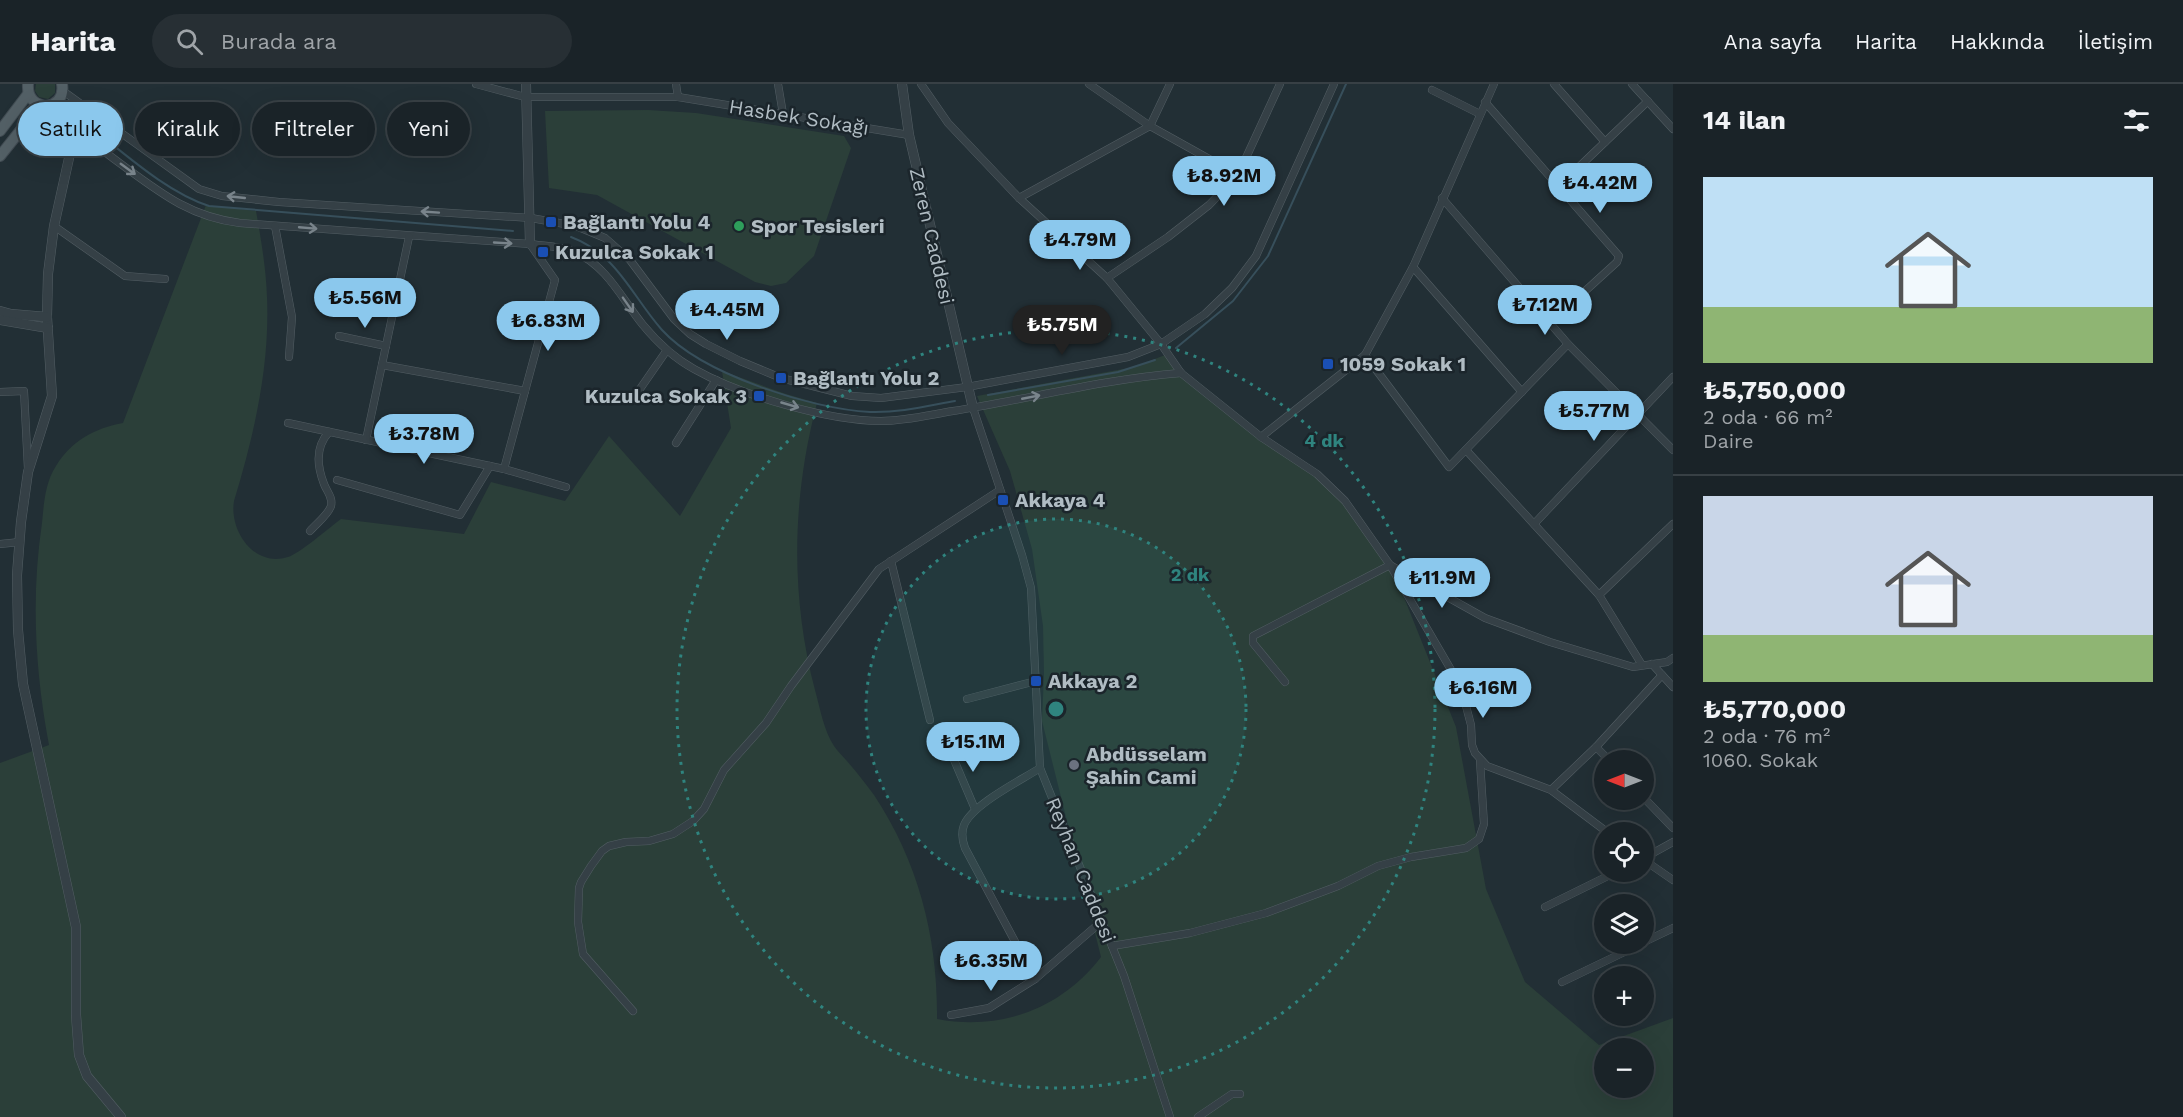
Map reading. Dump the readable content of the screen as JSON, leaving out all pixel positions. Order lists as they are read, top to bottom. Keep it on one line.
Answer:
{"streets":{"street":["Hasbek Sokağı","Zeren Caddesi","Reyhan Caddesi"]},"crossings":[["Hasbek Sokağı","Zeren Caddesi"],["Zeren Caddesi","Reyhan Caddesi"]],"places":{"transit":["Bağlantı Yolu 4","Kuzulca Sokak 1","1059 Sokak 1","Bağlantı Yolu 2","Kuzulca Sokak 3","Akkaya 4","Akkaya 2"],"other":["Spor Tesisleri","Abdüsselam Şahin Cami"]},"north":"left","page":{"header":"Harita","search":"Burada ara","nav":["Ana sayfa","Harita","Hakkında","İletişim"],"heading":"14 ilan","chip":["Satılık","Kiralık","Filtreler","Yeni"],"price":["₺8.92M","₺4.42M","₺4.79M","₺5.56M","₺7.12M","₺4.45M","₺6.83M","₺5.75M","₺5.77M","₺3.78M","₺11.9M","₺6.16M","₺15.1M","₺6.35M"],"list":[{"name":"₺5,750,000","note":"2 oda · 66 m² · Daire"},{"name":"₺5,770,000","note":"2 oda · 76 m² · 1060. Sokak"}],"map_buttons":["+","−"]},"rings":["4 dk","2 dk"]}
